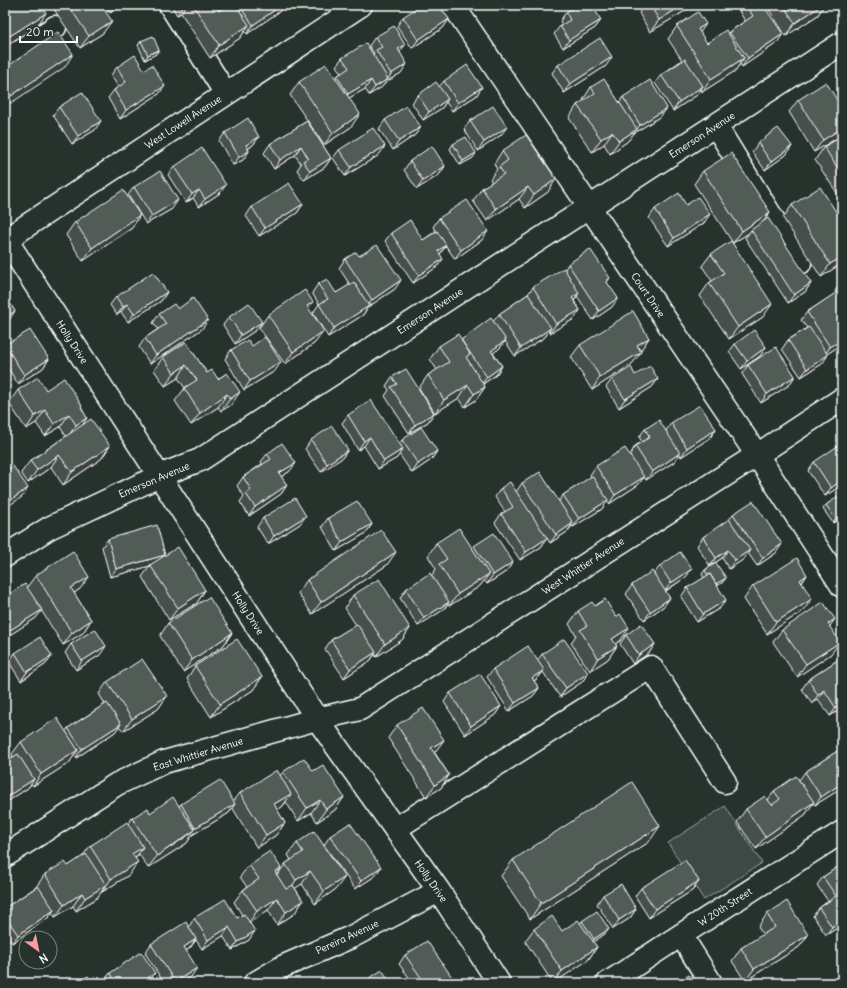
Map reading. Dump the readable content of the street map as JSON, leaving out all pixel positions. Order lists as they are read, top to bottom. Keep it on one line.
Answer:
{"streets":{"street":["West Lowell Avenue","Emerson Avenue","Court Drive","Holly Drive","West Whittier Avenue","East Whittier Avenue","W 20th Street","Pereira Avenue"]},"crossings":[["West Lowell Avenue","Holly Drive"],["Emerson Avenue","Court Drive"],["Emerson Avenue","Holly Drive"],["Court Drive","West Whittier Avenue"],["Holly Drive","West Whittier Avenue"],["Holly Drive","East Whittier Avenue"],["Holly Drive","Pereira Avenue"],["West Whittier Avenue","East Whittier Avenue"]],"scale_bar":"20 m","north":"bottom right"}
